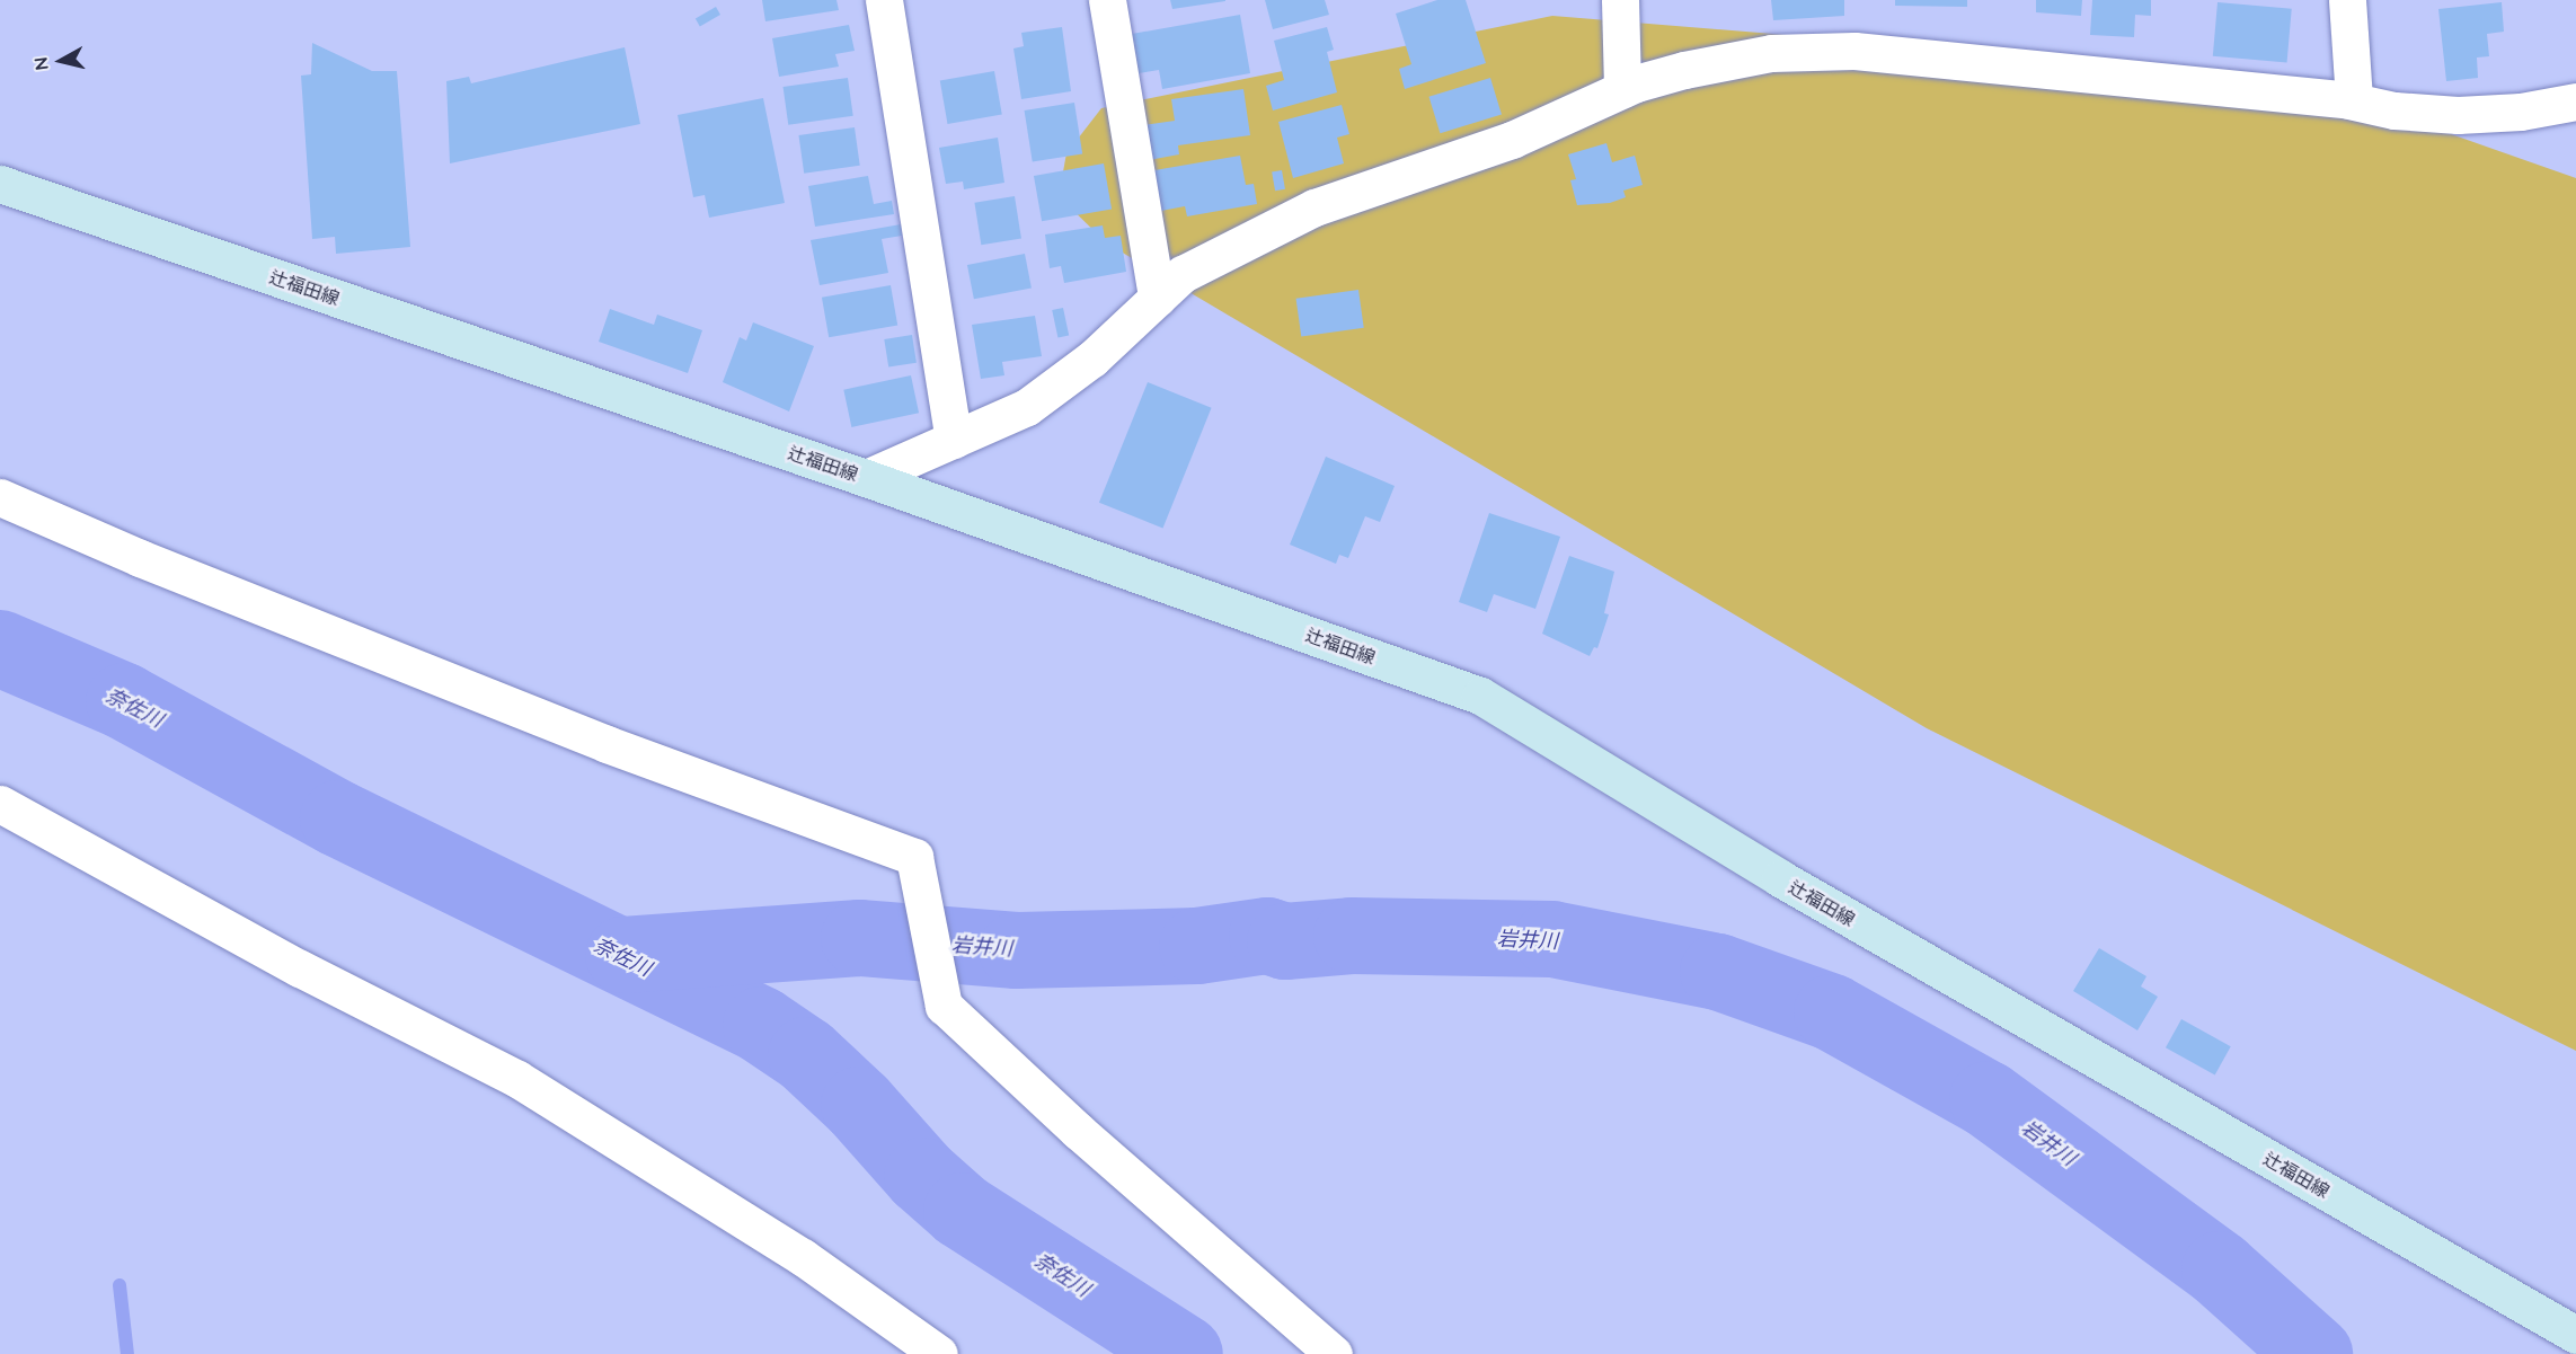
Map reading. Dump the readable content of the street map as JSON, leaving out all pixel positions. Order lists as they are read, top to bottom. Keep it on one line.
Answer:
{"streets":{"main road":["辻福田線"]},"water":["奈佐川","岩井川"],"north":"left"}
